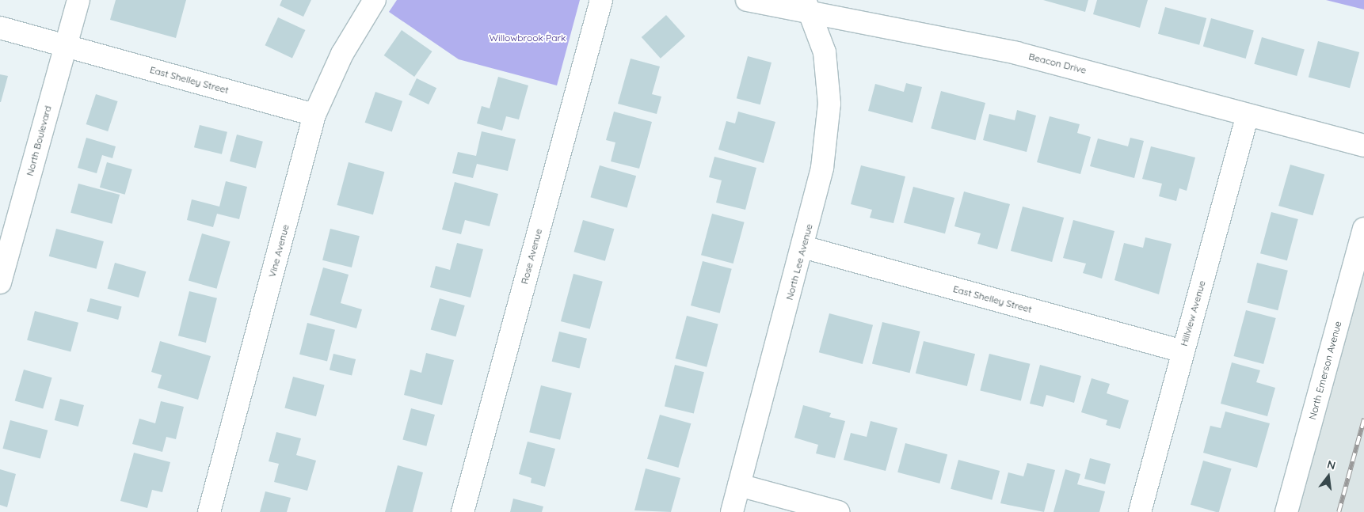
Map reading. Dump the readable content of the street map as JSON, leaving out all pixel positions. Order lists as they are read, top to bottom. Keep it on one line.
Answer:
{"streets":{"street":["Beacon Drive","East Shelley Street","North Boulevard","Vine Avenue","Rose Avenue","North Lee Avenue","Hillview Avenue","North Emerson Avenue"]},"crossings":[["Beacon Drive","North Lee Avenue"],["Beacon Drive","Hillview Avenue"],["East Shelley Street","North Boulevard"],["East Shelley Street","Vine Avenue"],["East Shelley Street","North Lee Avenue"],["East Shelley Street","Hillview Avenue"]],"parks":["Willowbrook Park"],"north":"top"}
